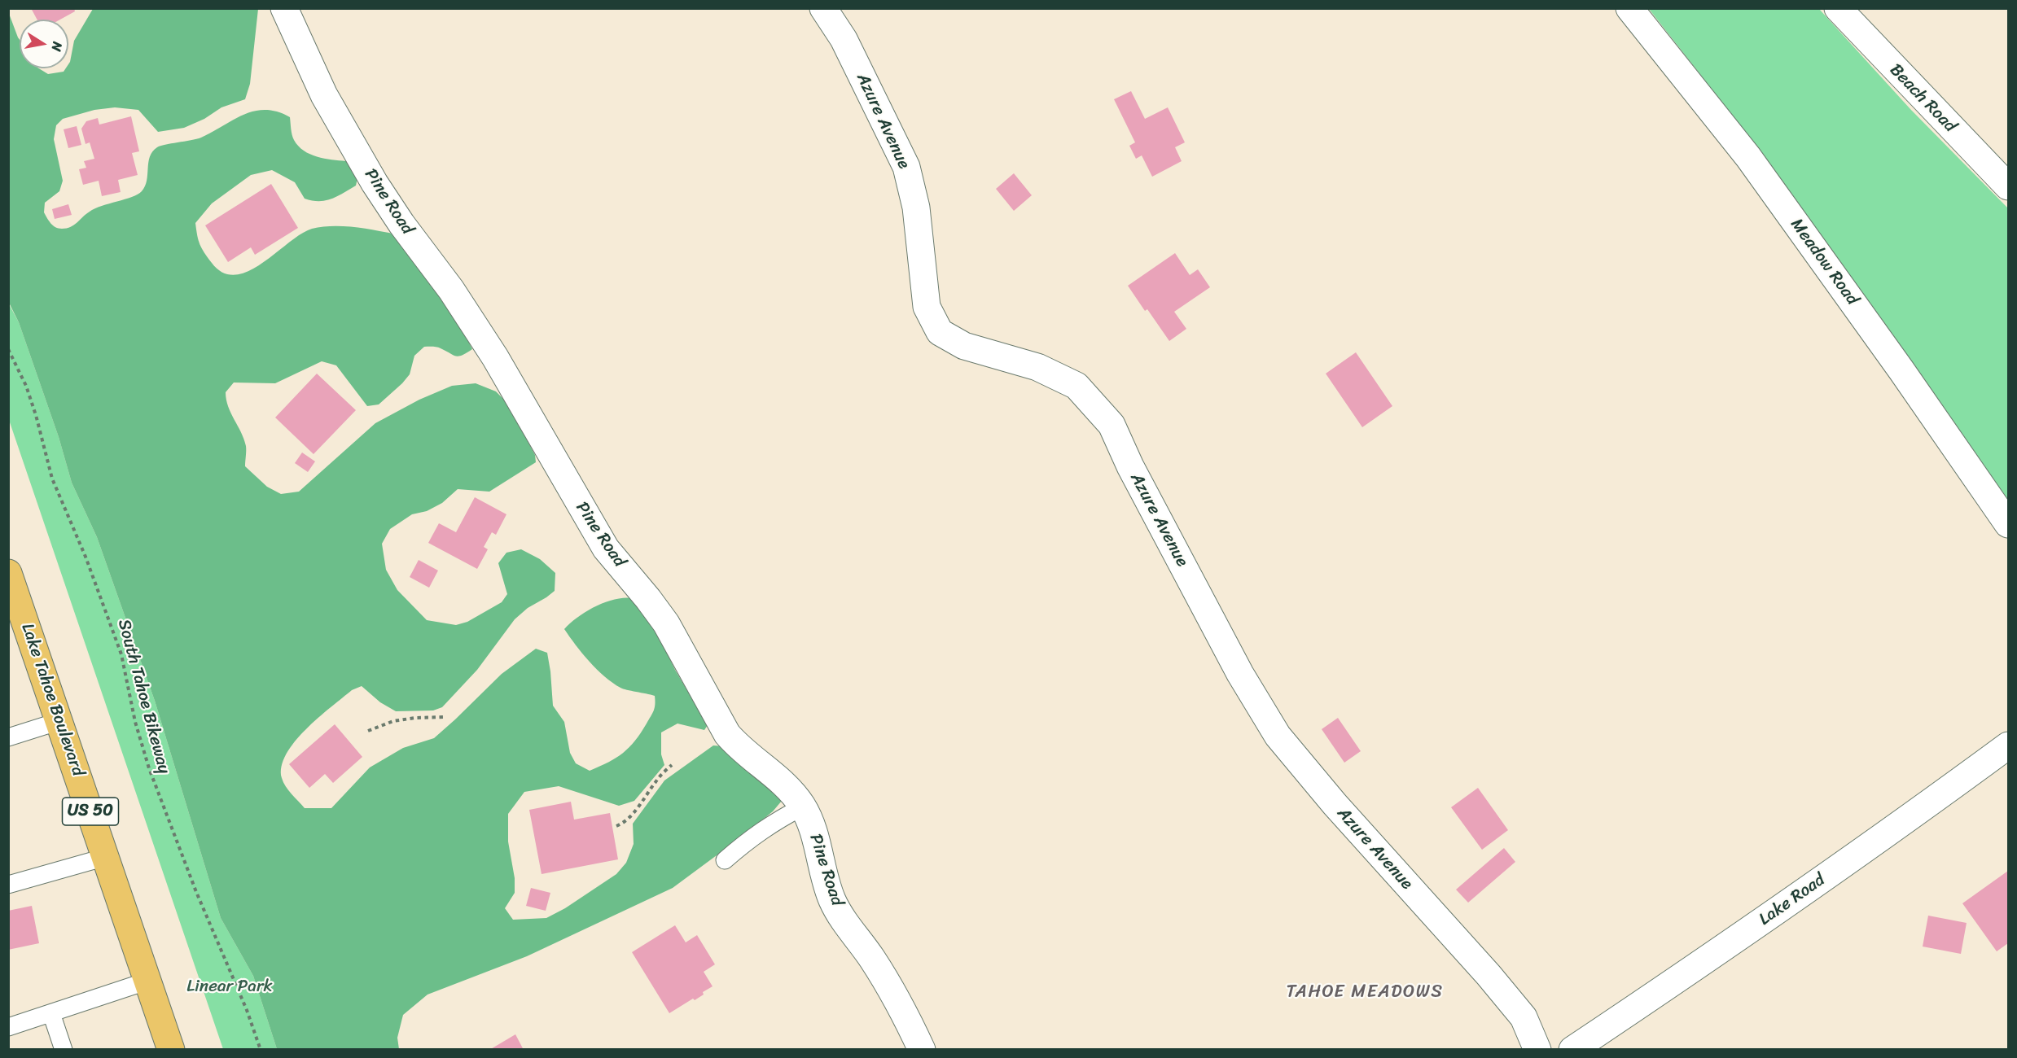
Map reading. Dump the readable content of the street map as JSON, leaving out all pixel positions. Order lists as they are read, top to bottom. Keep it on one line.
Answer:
{"streets":{"highway":["Lake Tahoe Boulevard","US 50"],"street":["Beach Road","Azure Avenue","Pine Road","Meadow Road","Lake Road"],"path":["South Tahoe Bikeway"]},"districts":["TAHOE MEADOWS"],"parks":["Linear Park"],"north":"right"}
